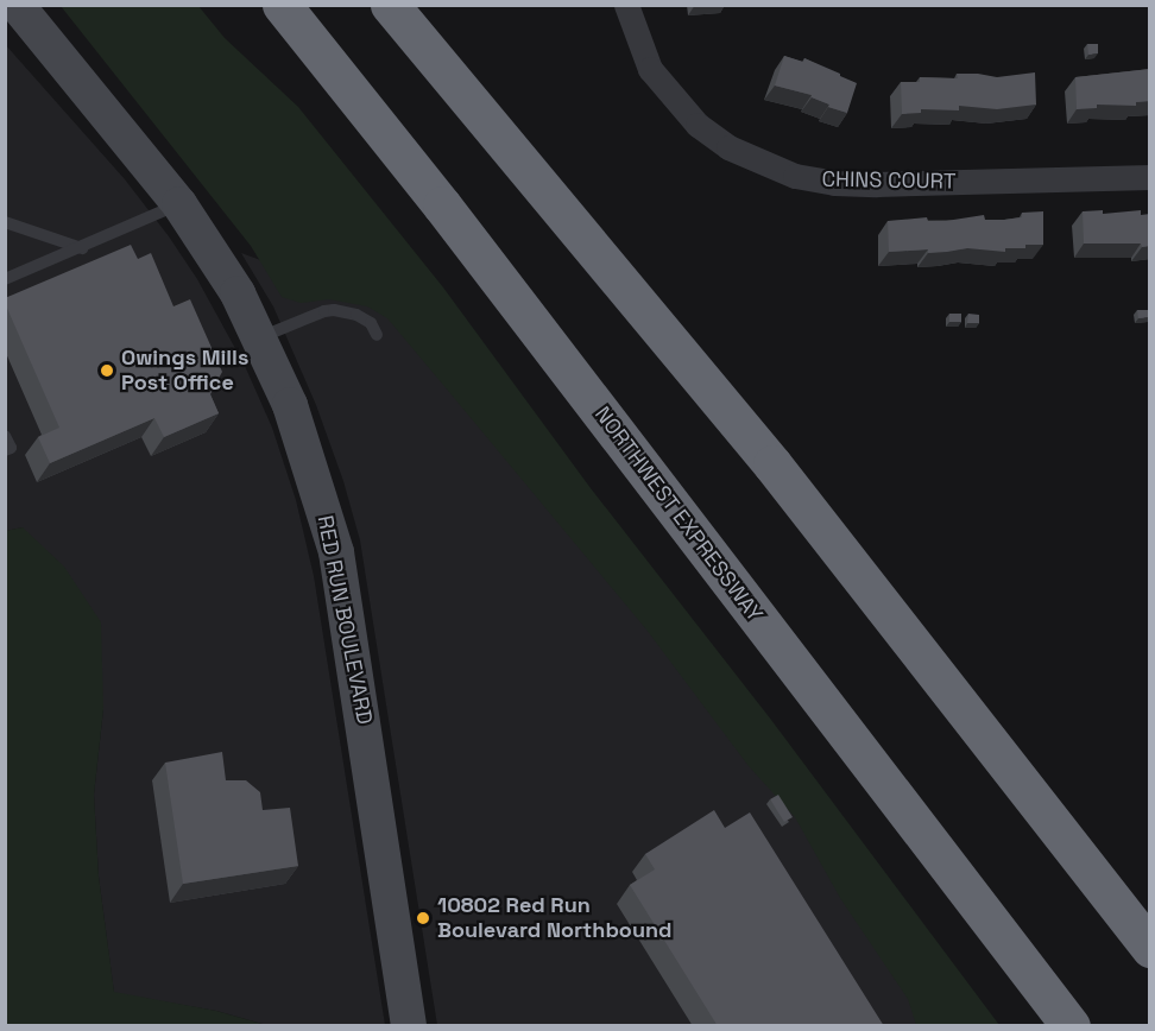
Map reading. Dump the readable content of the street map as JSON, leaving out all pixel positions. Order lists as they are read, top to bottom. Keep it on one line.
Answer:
{"streets":{"highway":["NORTHWEST EXPRESSWAY"],"main road":["RED RUN BOULEVARD"],"street":["CHINS COURT"]},"places":["Owings Mills Post Office","10802 Red Run Boulevard Northbound"]}
